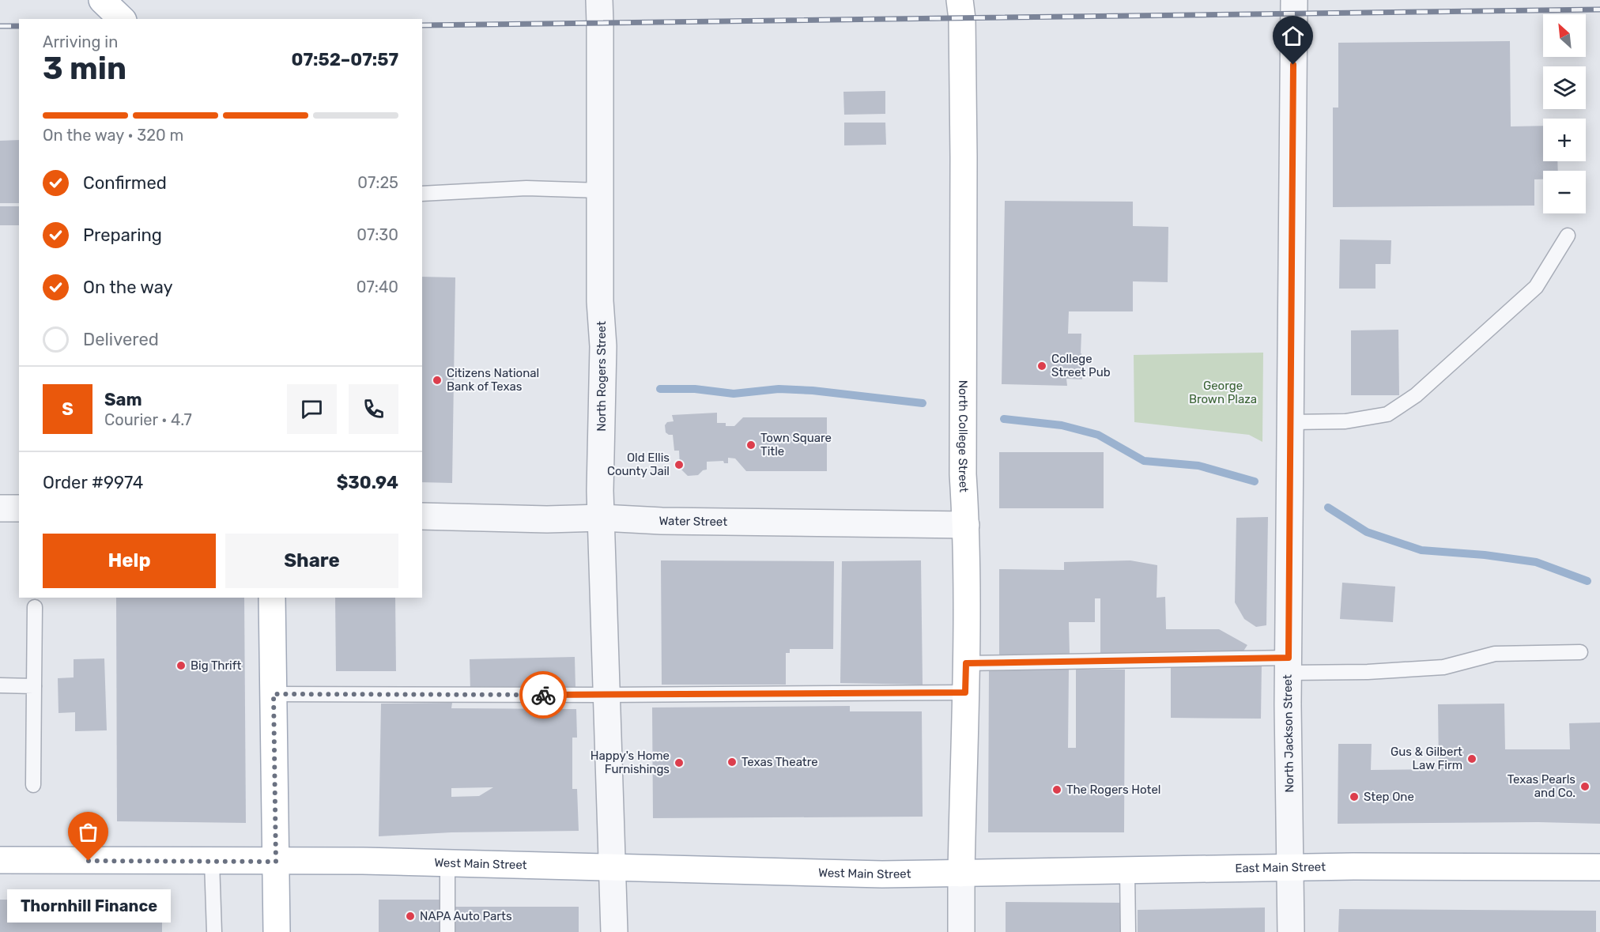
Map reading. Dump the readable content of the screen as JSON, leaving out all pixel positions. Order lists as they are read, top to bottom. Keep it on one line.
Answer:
{"streets":{"main road":["North College Street","West Main Street","East Main Street"],"street":["North Rogers Street","Water Street","North Jackson Street"]},"crossings":[["North Rogers Street","Water Street"],["North Rogers Street","West Main Street"],["North College Street","Water Street"],["North College Street","West Main Street"],["North College Street","East Main Street"],["North Jackson Street","East Main Street"],["West Main Street","East Main Street"]],"parks":["George Brown Plaza"],"places":["College Street Pub","Citizens National Bank of Texas","Town Square Title","Old Ellis County Jail","Big Thrift","Gus & Gilbert Law Firm","Texas Theatre","Happy's Home Furnishings","Texas Pearls and Co.","The Rogers Hotel","Step One","Thornhill Finance","NAPA Auto Parts"],"north":"top left","page":{"map_buttons":["+","−"],"heading":["3 min","Arriving in","07:52–07:57"],"panel":["Sam","Courier · 4.7","Order #9974","$30.94"],"bar":"On the way · 320 m","list":[["Confirmed","07:25"],["Preparing","07:30"],["On the way","07:40"],"Delivered"],"round":"S","buttons":["Help","Share"],"bubble":"Thornhill Finance"}}
